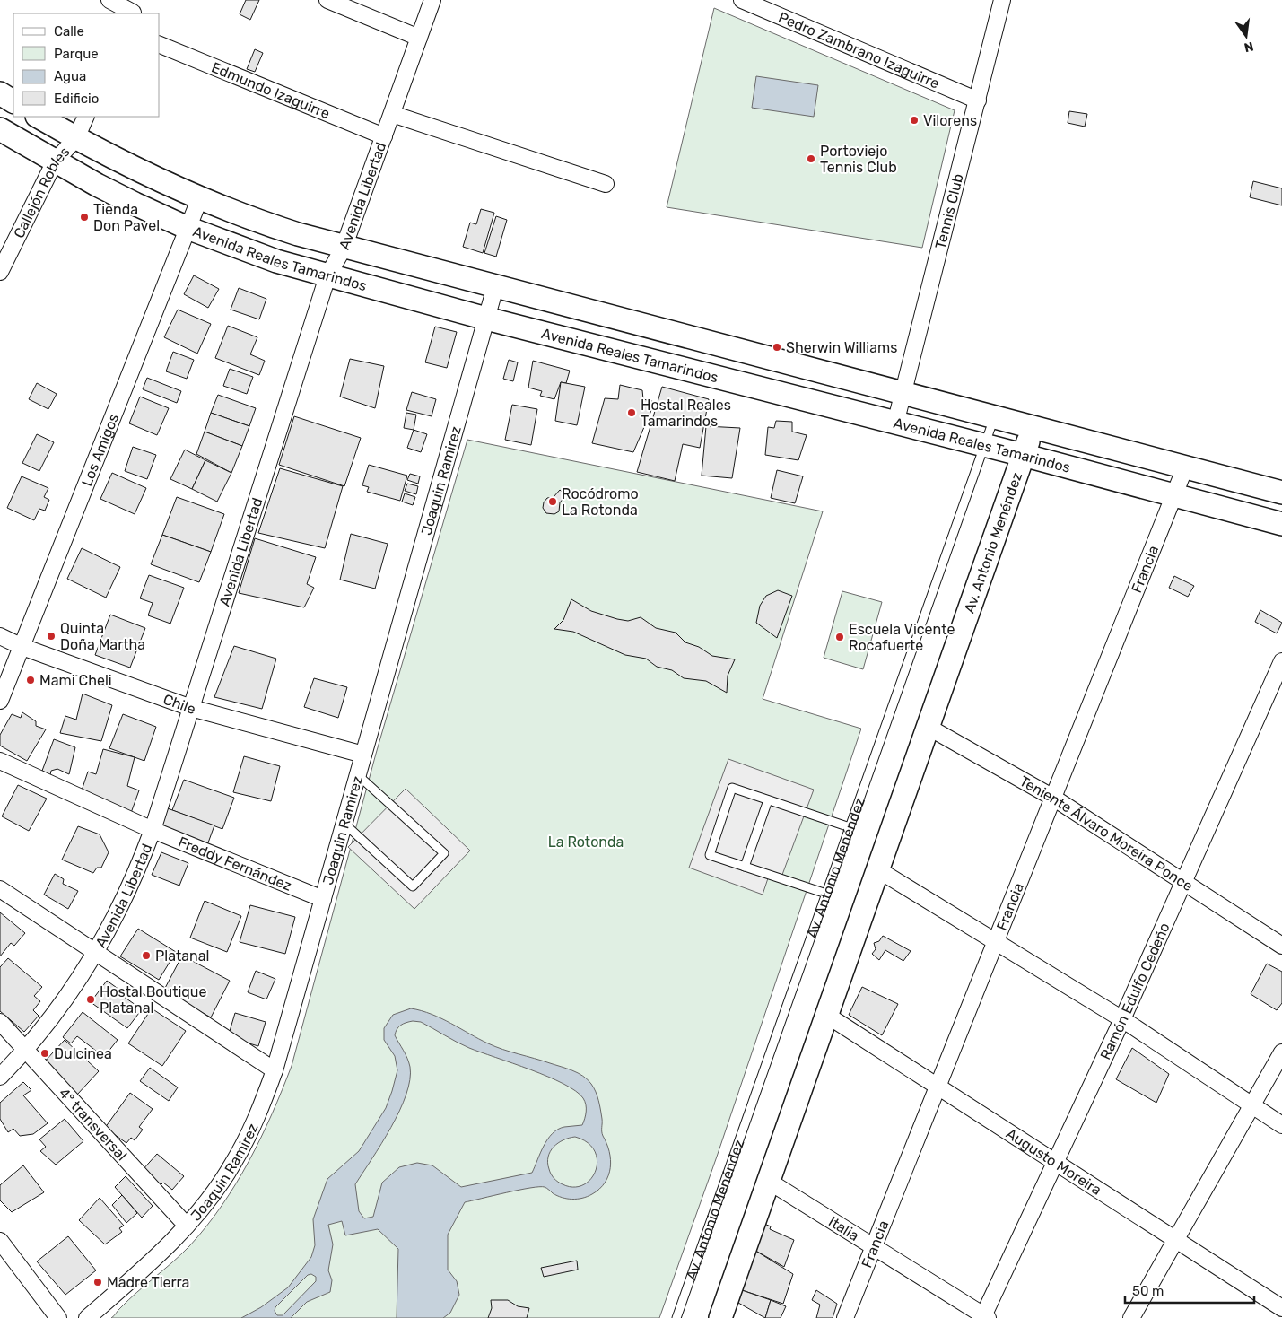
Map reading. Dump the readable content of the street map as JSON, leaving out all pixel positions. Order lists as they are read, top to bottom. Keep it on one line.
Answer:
{"streets":{"main road":["Avenida Reales Tamarindos","Av. Antonio Menéndez"],"street":["Pedro Zambrano Izaguirre","Edmundo Izaguirre","Callejón Robles","Avenida Libertad","Tennis Club","Los Amigos","Joaquin Ramirez","Francia","Chile","Teniente Álvaro Moreira Ponce","Freddy Fernández","Ramón Edulfo Cedeño","4° transversal","Augusto Moreira","Italia"]},"crossings":[["Pedro Zambrano Izaguirre","Tennis Club"],["Edmundo Izaguirre","Avenida Libertad"],["Callejón Robles","Avenida Reales Tamarindos"],["Avenida Libertad","Avenida Reales Tamarindos"],["Avenida Libertad","Chile"],["Avenida Libertad","Freddy Fernández"],["Avenida Libertad","4° transversal"],["Tennis Club","Avenida Reales Tamarindos"],["Avenida Reales Tamarindos","Los Amigos"],["Avenida Reales Tamarindos","Joaquin Ramirez"],["Avenida Reales Tamarindos","Av. Antonio Menéndez"],["Avenida Reales Tamarindos","Francia"],["Los Amigos","Chile"],["Joaquin Ramirez","Chile"],["Joaquin Ramirez","Freddy Fernández"],["Joaquin Ramirez","4° transversal"],["Av. Antonio Menéndez","Teniente Álvaro Moreira Ponce"],["Av. Antonio Menéndez","Augusto Moreira"],["Av. Antonio Menéndez","Italia"],["Francia","Teniente Álvaro Moreira Ponce"],["Francia","Augusto Moreira"],["Francia","Italia"],["Teniente Álvaro Moreira Ponce","Ramón Edulfo Cedeño"],["Ramón Edulfo Cedeño","Augusto Moreira"],["Ramón Edulfo Cedeño","Italia"]],"parks":["La Rotonda"],"places":["Vilorens","Portoviejo Tennis Club","Tienda Don Pavel","Sherwin Williams","Hostal Reales Tamarindos","Rocódromo La Rotonda","Quinta Doña Martha","Escuela Vicente Rocafuerte","Mami Cheli","Platanal","Hostal Boutique Platanal","Dulcinea","Madre Tierra"],"legend":["Calle","Parque","Agua","Edificio"],"scale_bar":"50 m","north":"bottom"}
